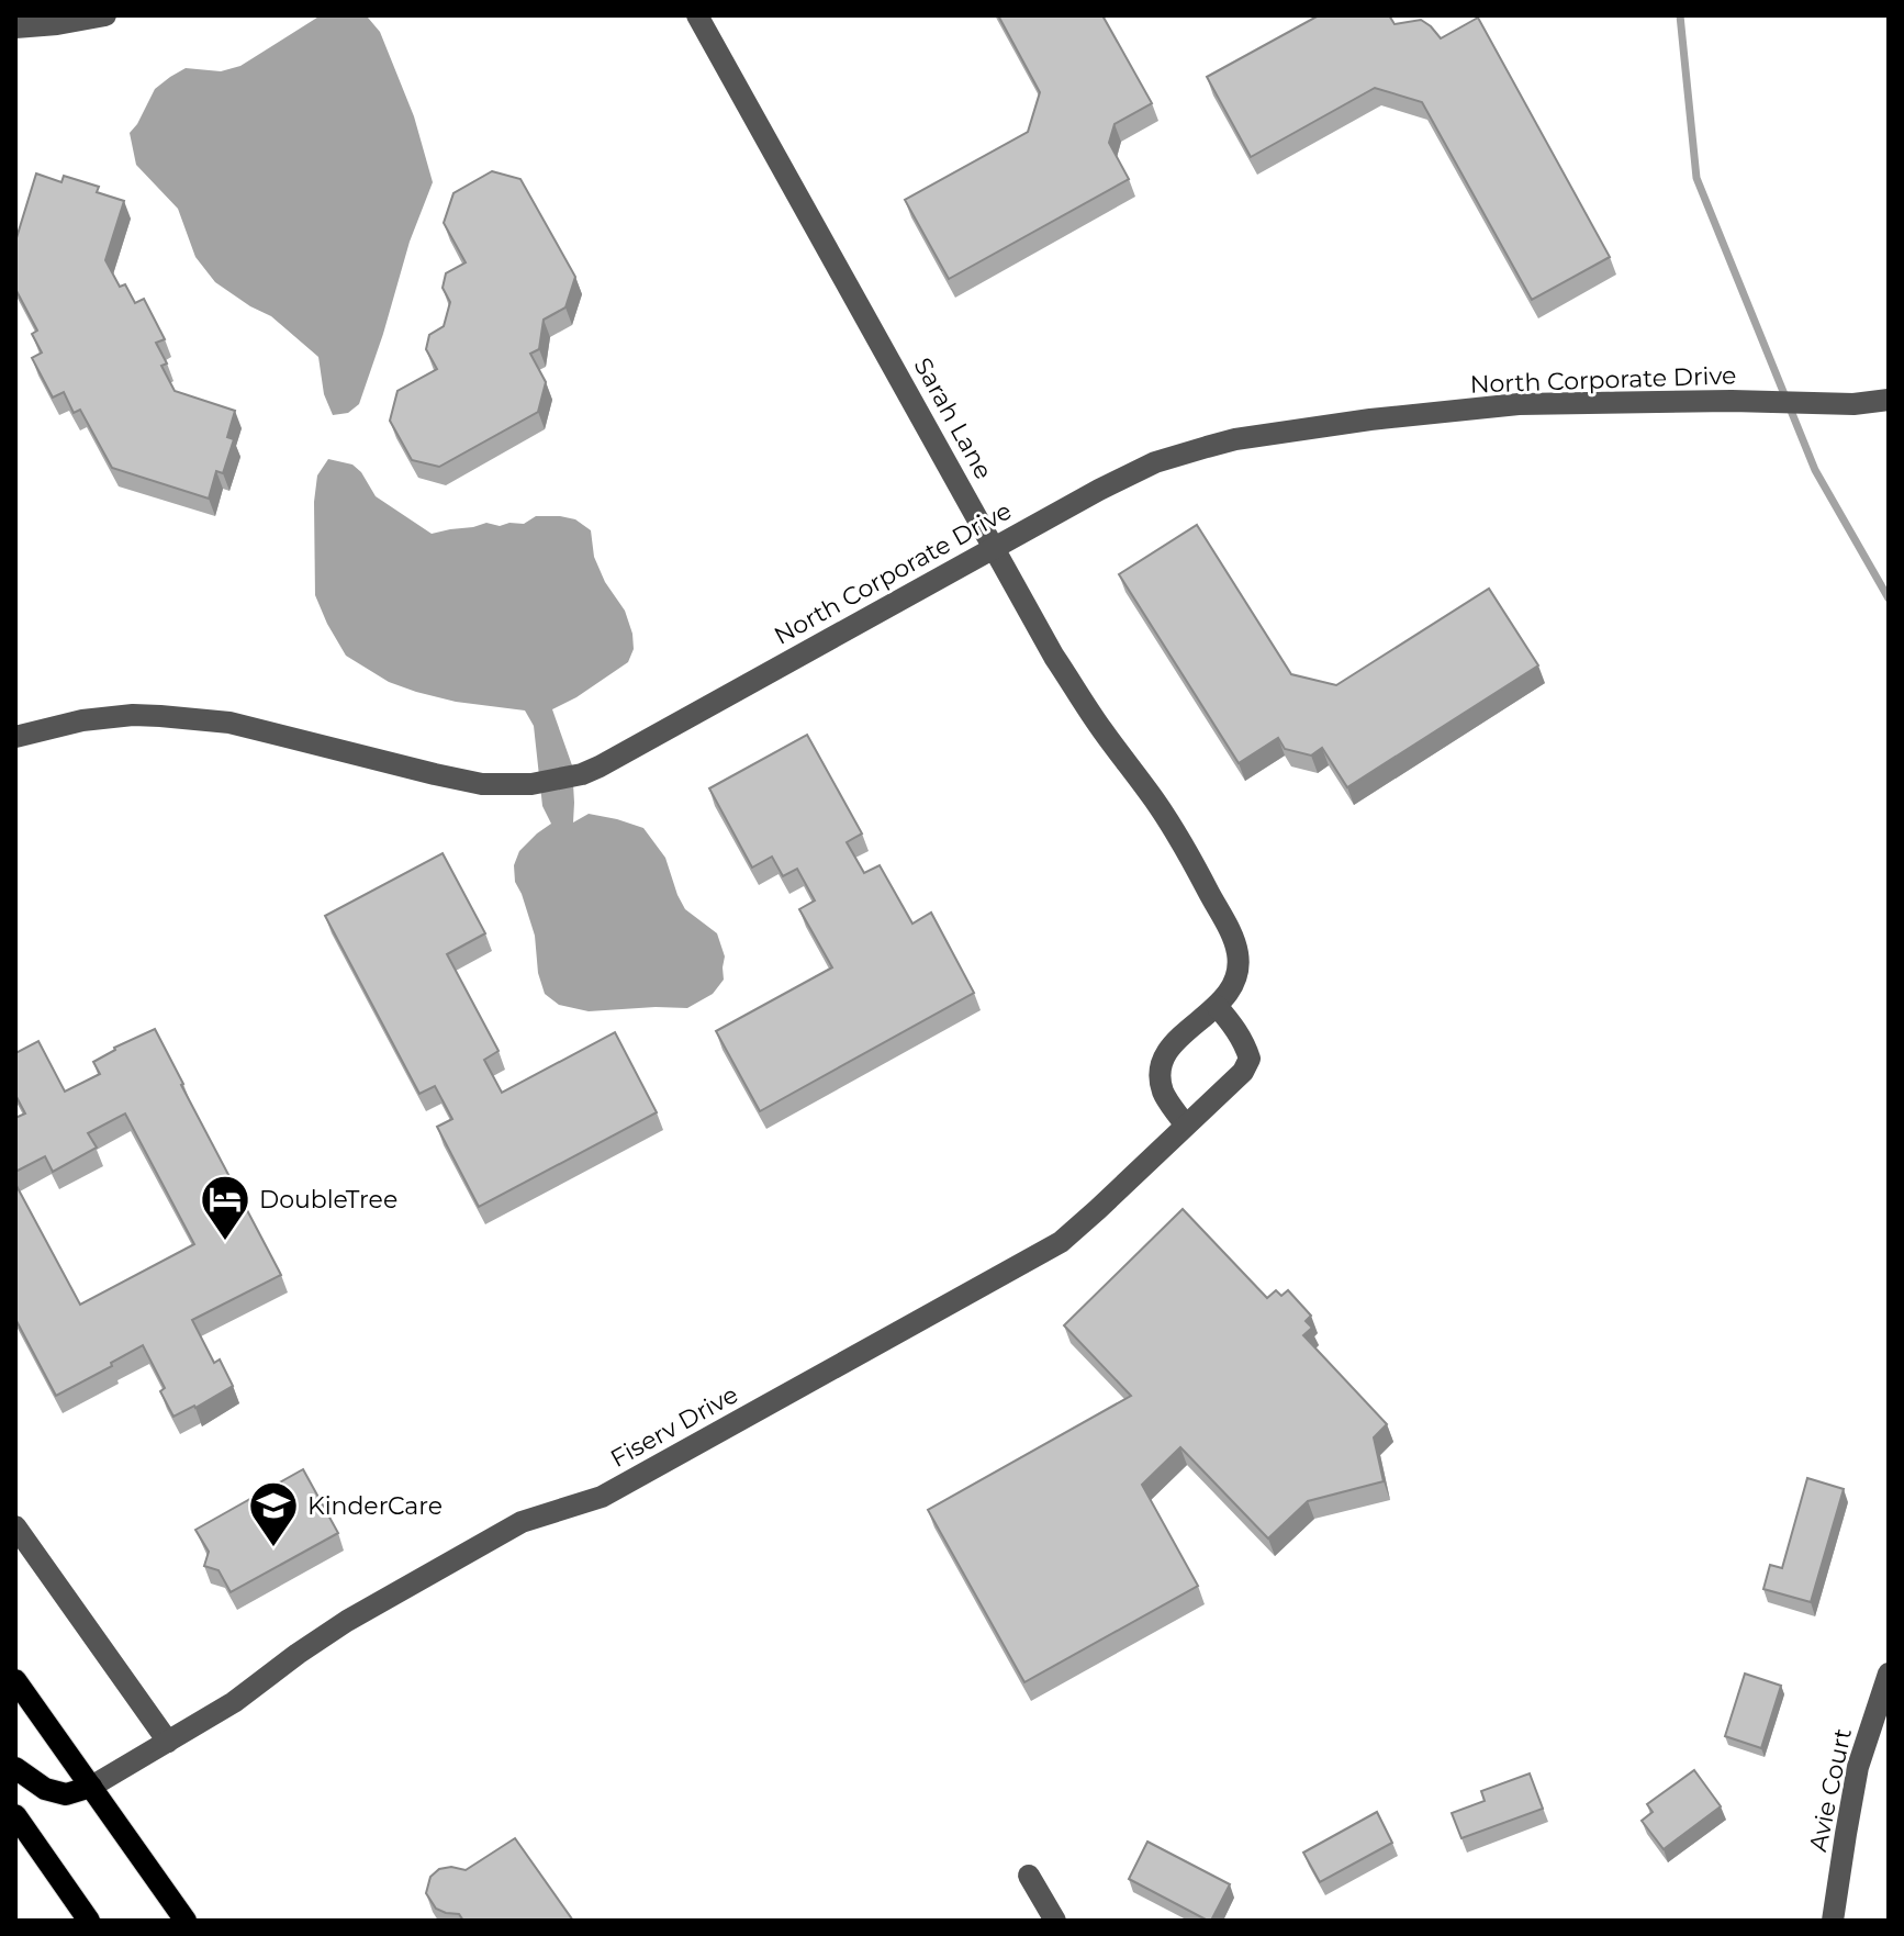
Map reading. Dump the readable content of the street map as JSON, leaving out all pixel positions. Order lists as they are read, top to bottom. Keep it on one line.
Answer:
{"streets":{"street":["North Corporate Drive","Sarah Lane","Fiserv Drive","Avie Court"]},"crossings":[["North Corporate Drive","Sarah Lane"],["Sarah Lane","Fiserv Drive"]],"places":{"hotel":["DoubleTree"],"school or university":["KinderCare"]}}
